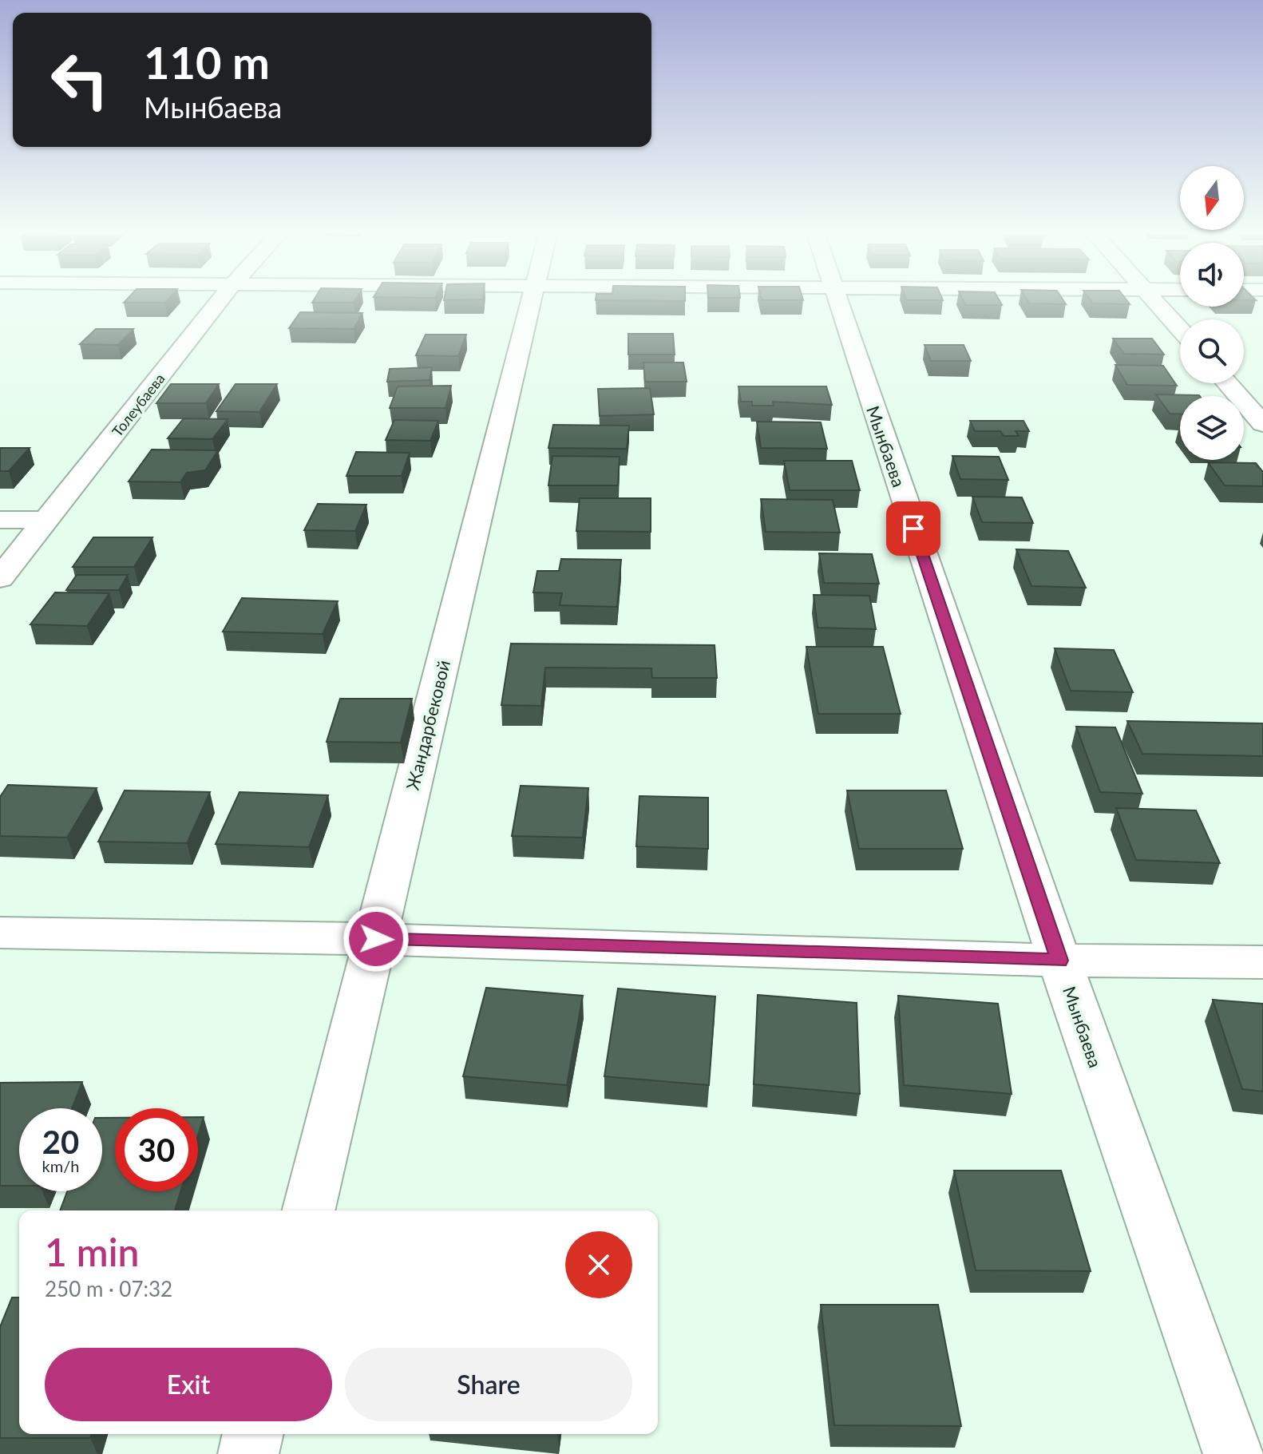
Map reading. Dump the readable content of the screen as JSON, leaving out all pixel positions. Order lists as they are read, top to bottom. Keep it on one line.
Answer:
{"streets":{"street":["Толеубаева","Мынбаева","Жандарбековой"]},"north":"bottom","page":{"turn":["110 m","Мынбаева"],"speed":"20 km/h","limit":"30","heading":["1 min","250 m · 07:32"],"buttons":["Exit","Share"]}}
